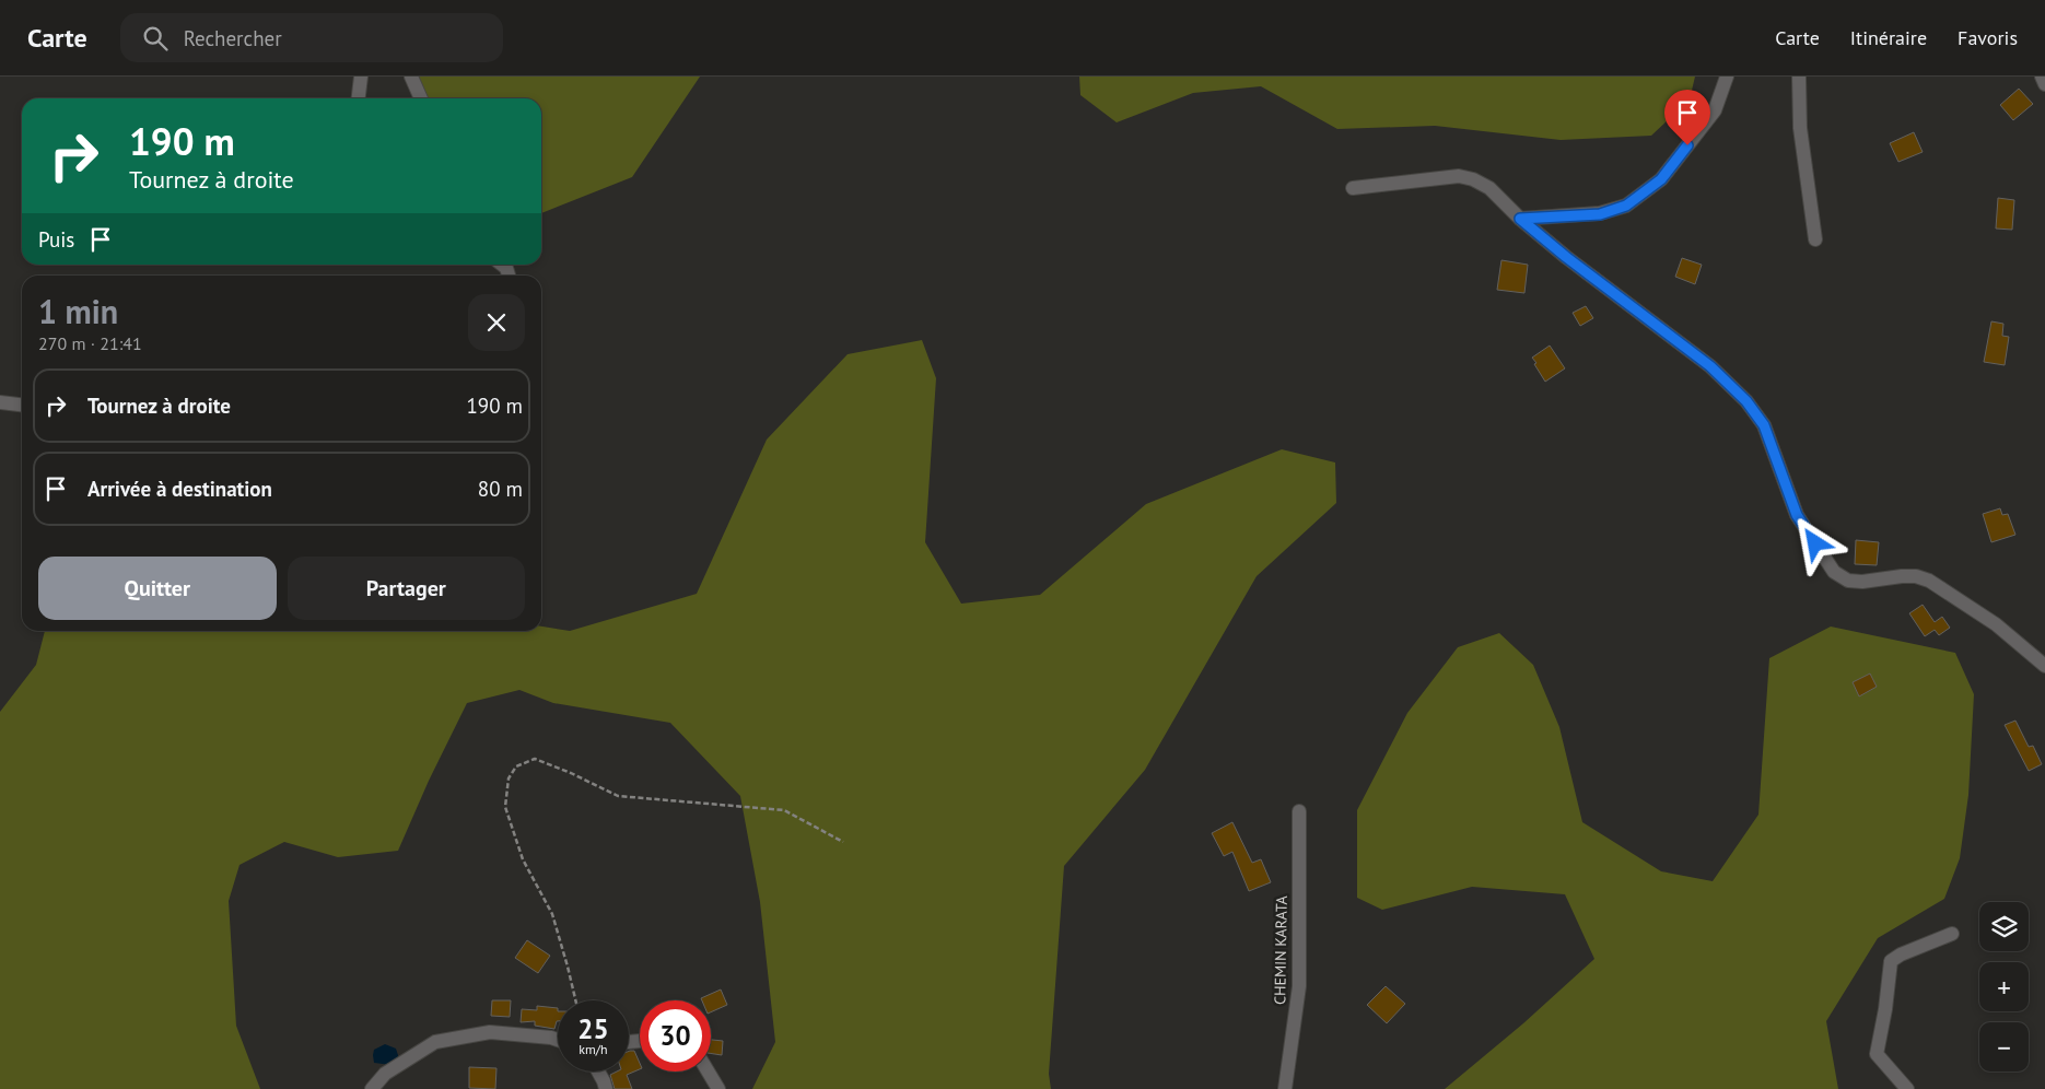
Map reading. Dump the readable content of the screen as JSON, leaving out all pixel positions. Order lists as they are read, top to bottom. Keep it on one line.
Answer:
{"streets":{"street":["CHEMIN KARATA"]},"page":{"header":"Carte","search":"Rechercher","nav":["Carte","Itinéraire","Favoris"],"turn":["190 m","Tournez à droite"],"then":"Puis","heading":["1 min","270 m · 21:41"],"list":[{"name":"Tournez à droite","value":"190 m"},{"name":"Arrivée à destination","value":"80 m"}],"buttons":["Quitter","Partager"],"map_buttons":["+","−"],"speed":"25 km/h","limit":"30"}}
